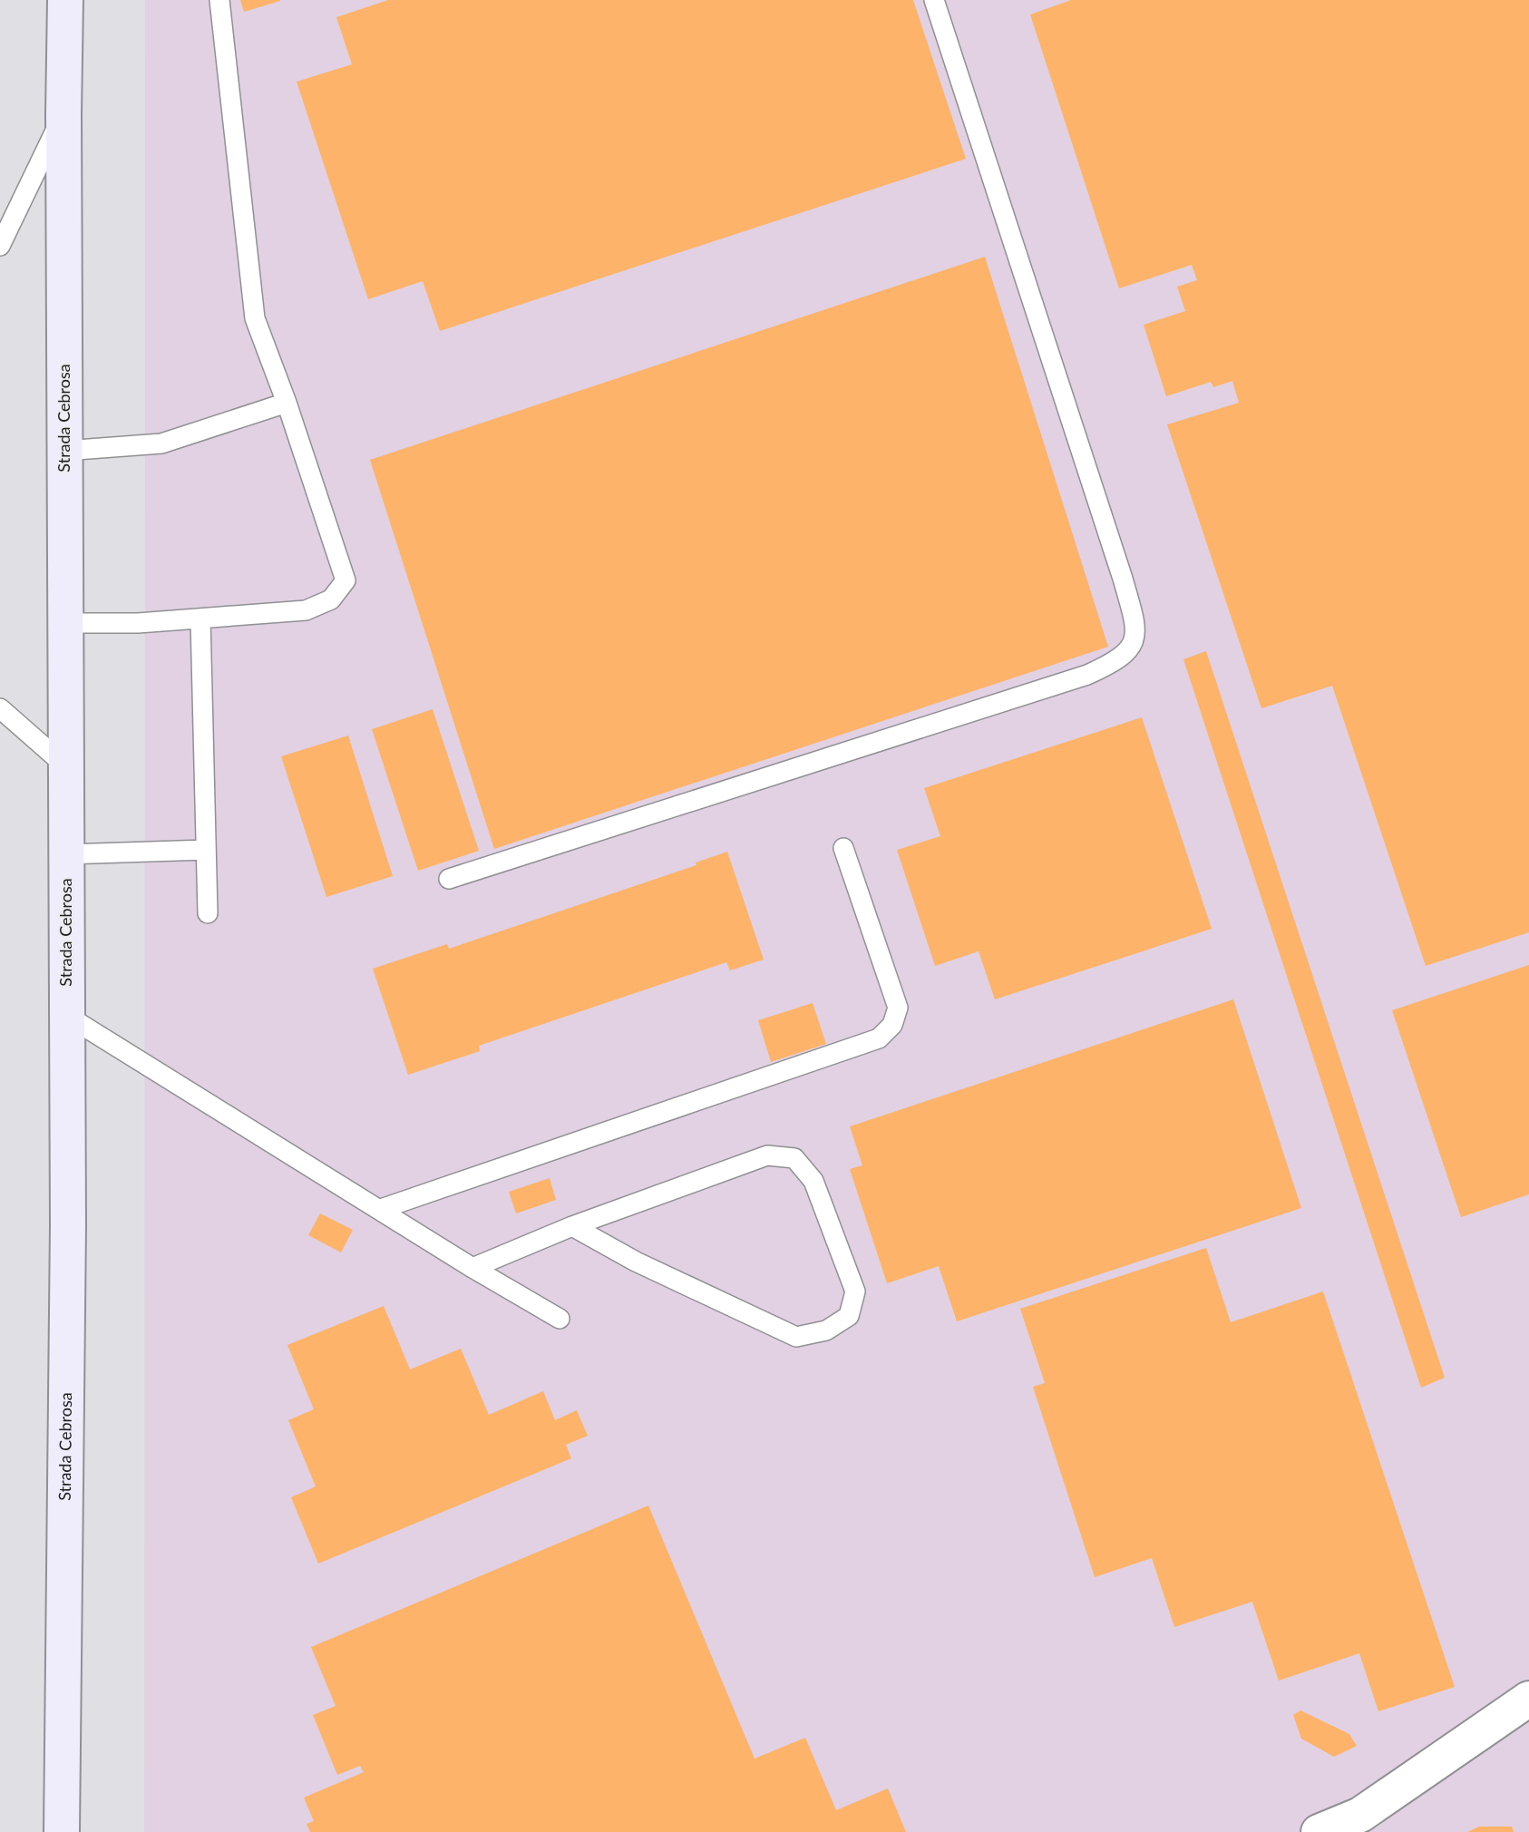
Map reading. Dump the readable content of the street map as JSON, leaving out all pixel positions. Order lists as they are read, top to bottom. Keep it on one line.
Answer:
{"streets":{"main road":["Strada Cebrosa"]}}
